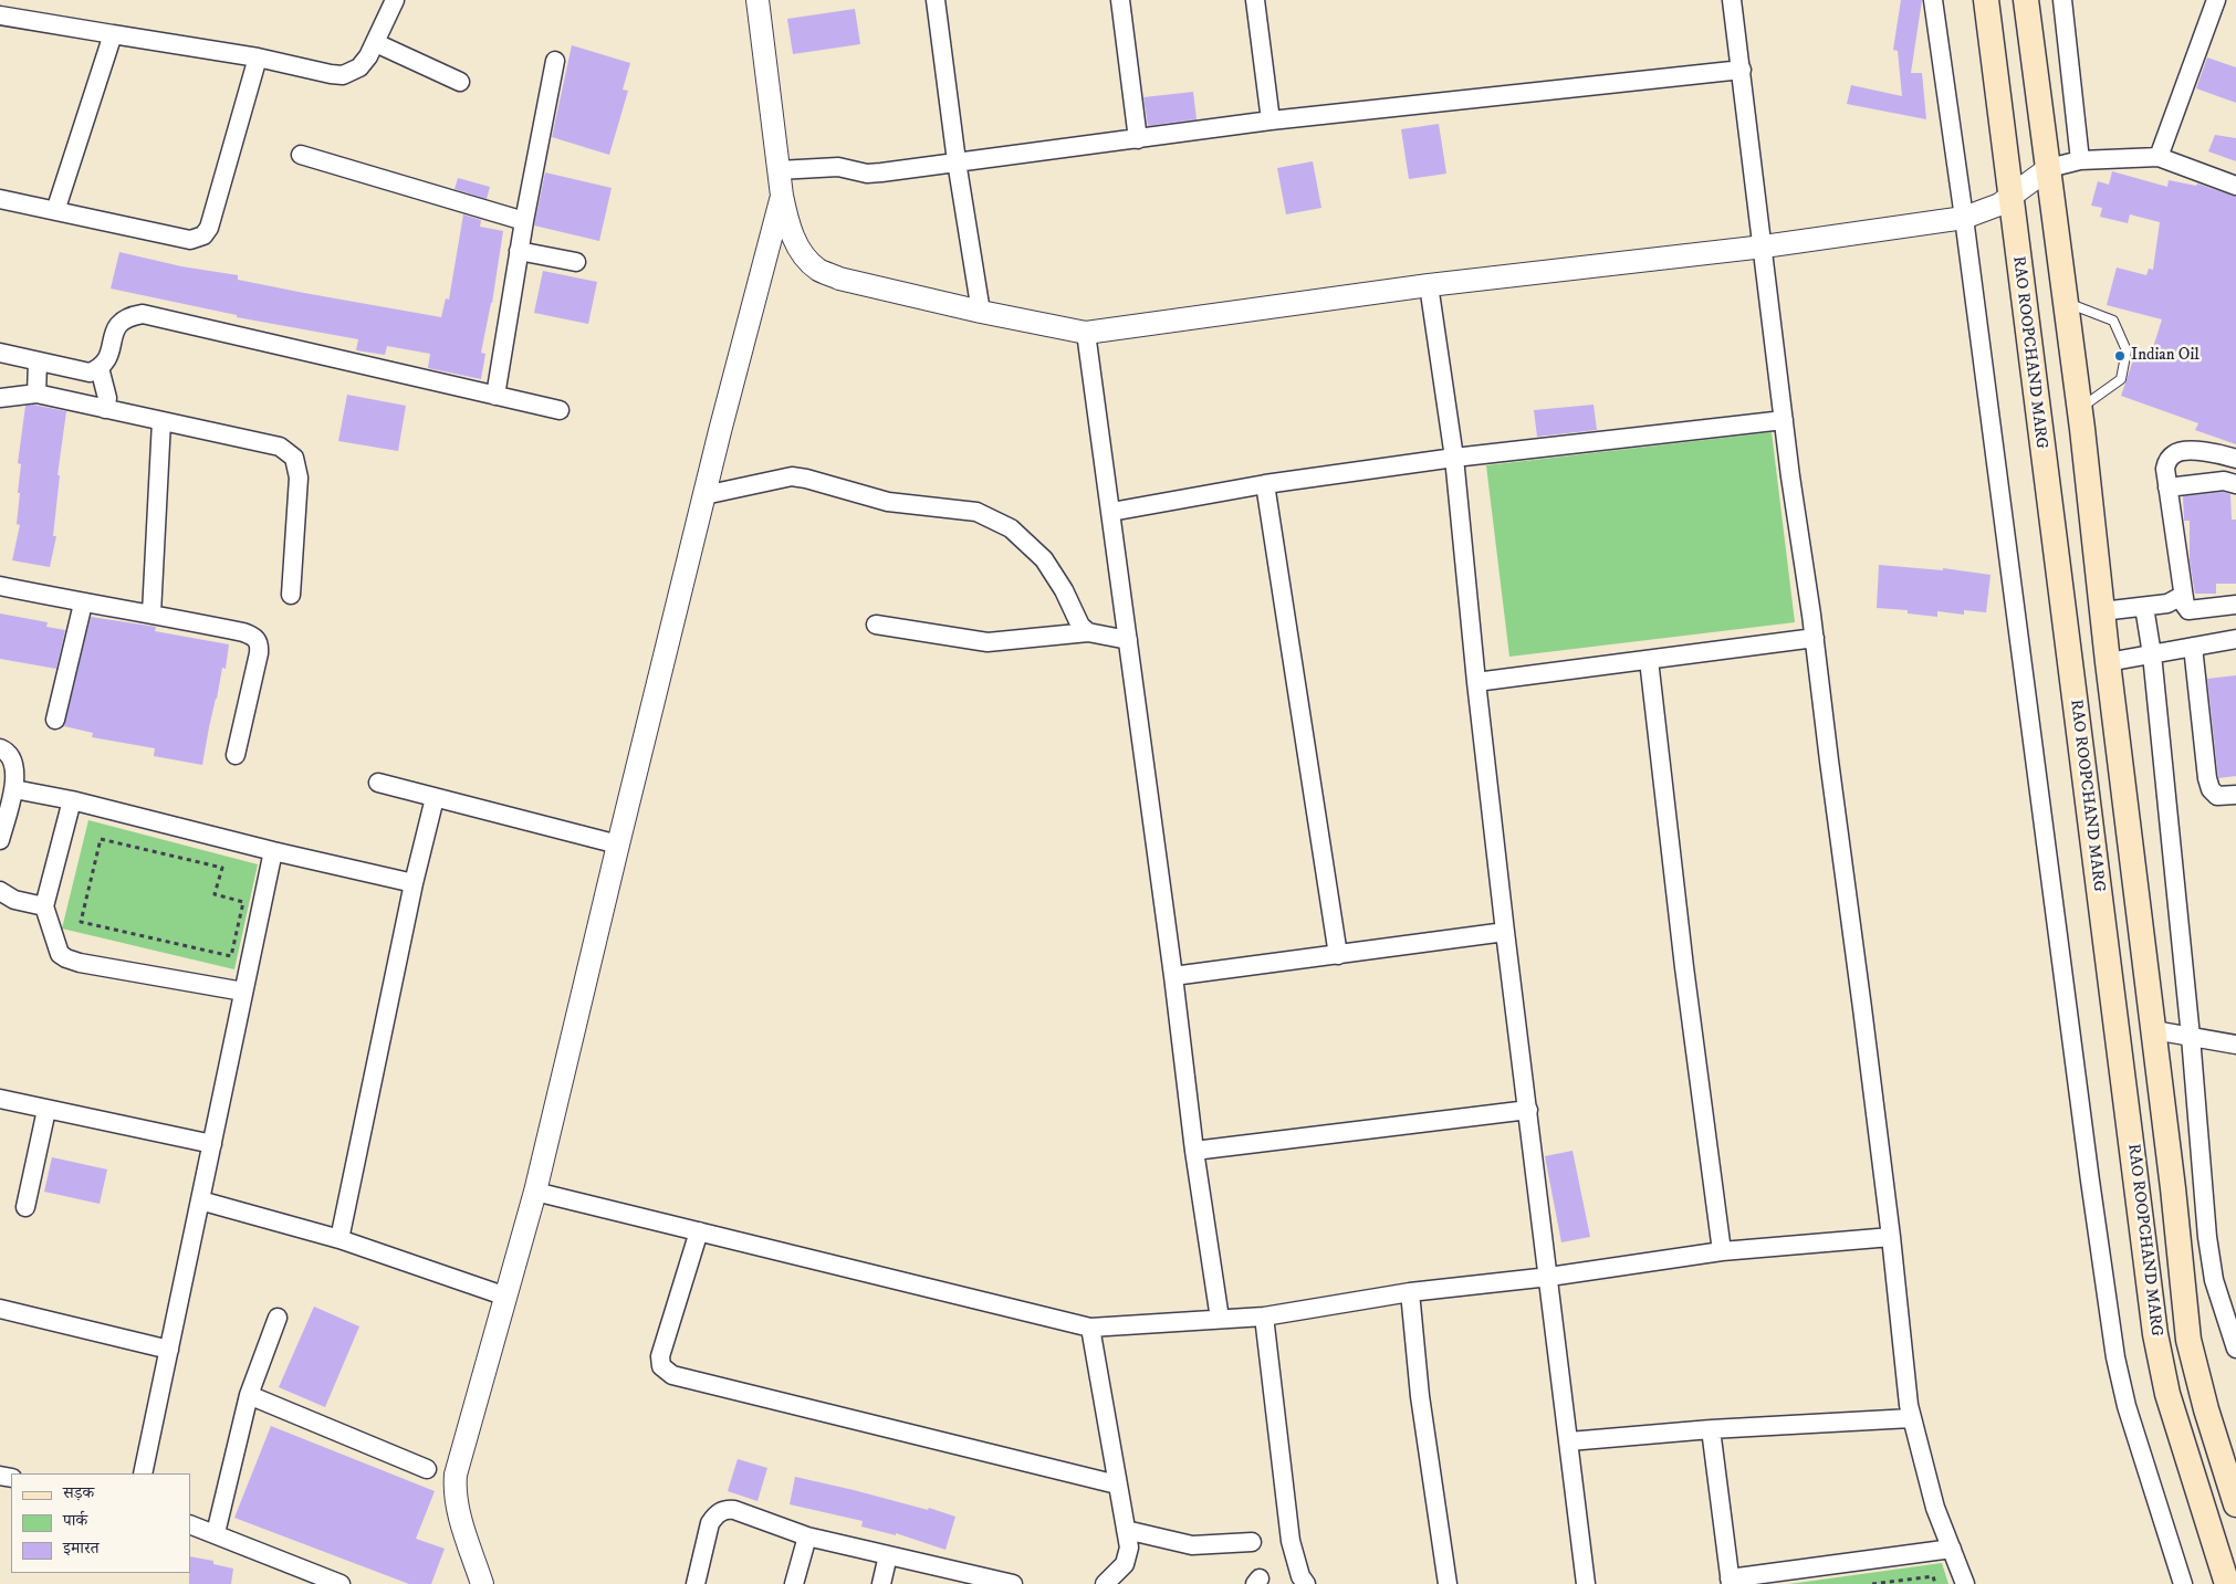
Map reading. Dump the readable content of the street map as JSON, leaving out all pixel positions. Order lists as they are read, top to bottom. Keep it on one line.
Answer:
{"streets":{"main road":["RAO ROOPCHAND MARG"]},"places":["Indian Oil"],"legend":["सड़क","पार्क","इमारत"]}
